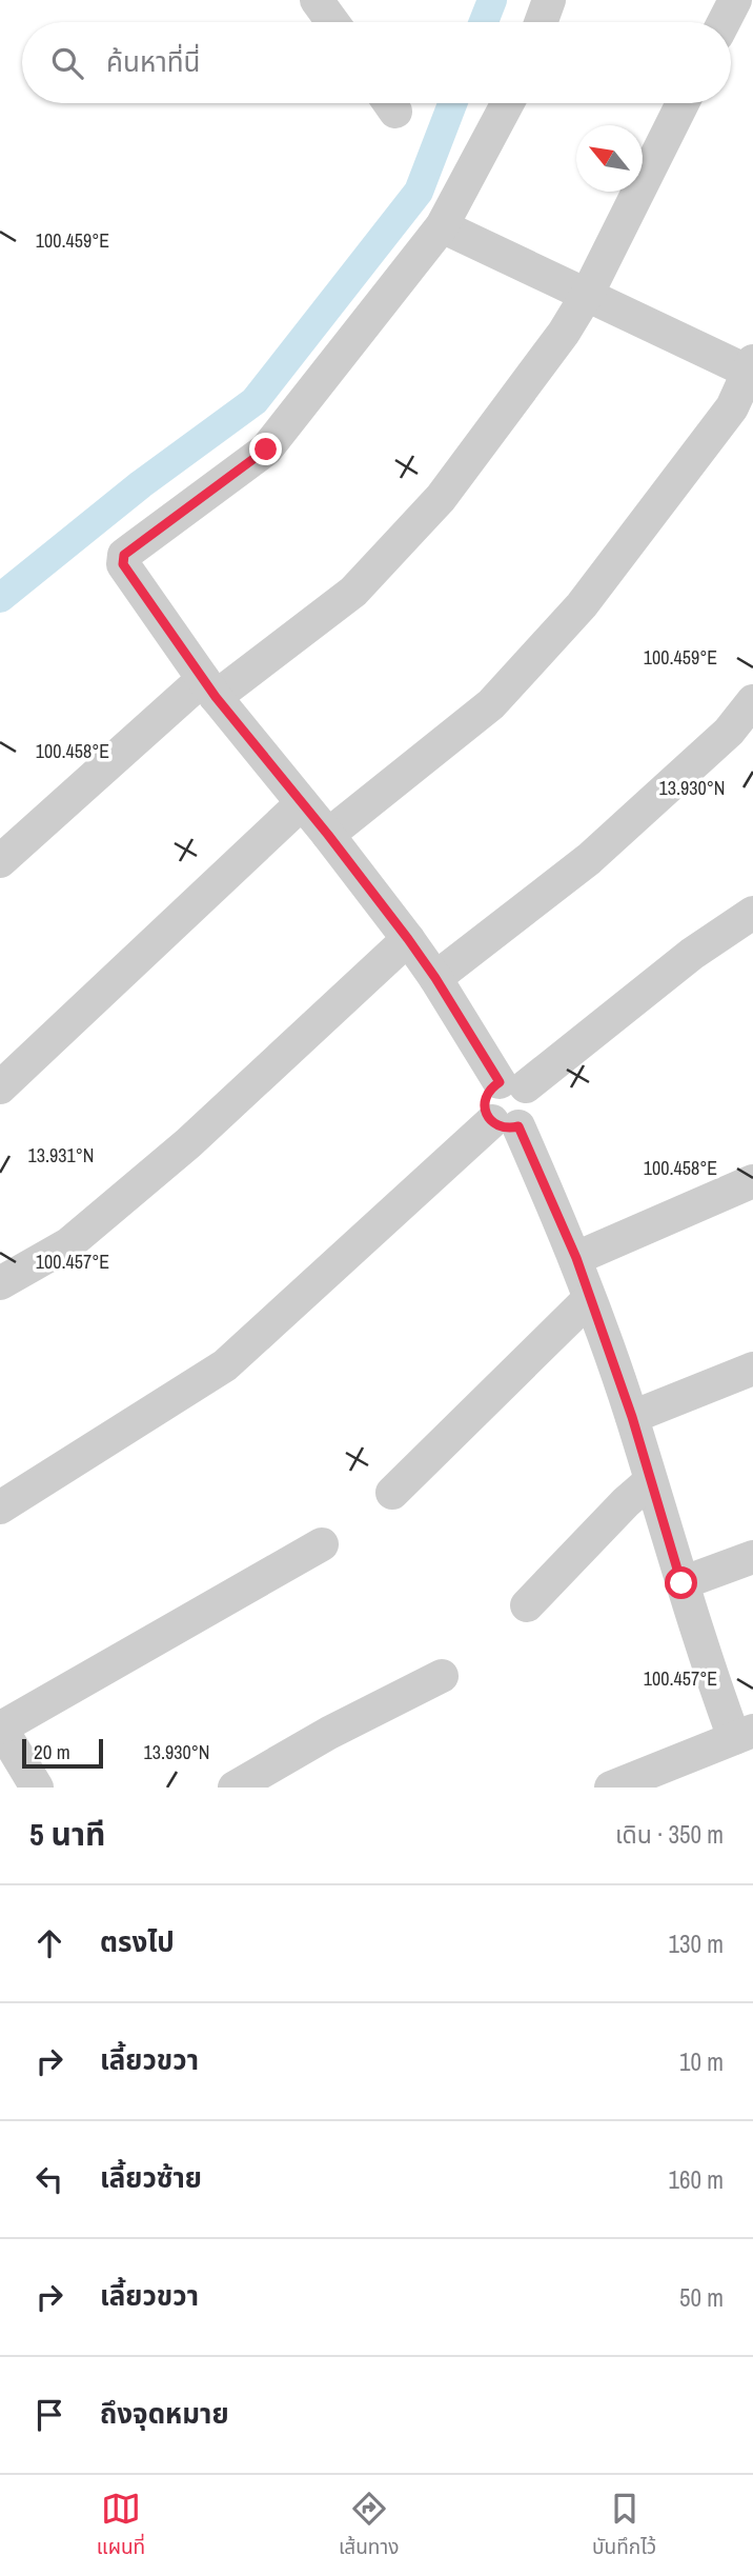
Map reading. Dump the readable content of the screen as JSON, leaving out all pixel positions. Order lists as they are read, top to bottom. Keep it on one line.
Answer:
{"scale_bar":"20 m","north":"top left","page":{"search":"ค้นหาที่นี่","scale":"20 m","heading":["5 นาที","เดิน · 350 m"],"list":[["ตรงไป","130 m"],["เลี้ยวขวา","10 m"],["เลี้ยวซ้าย","160 m"],["เลี้ยวขวา","50 m"],"ถึงจุดหมาย"],"nav":["แผนที่","เส้นทาง","บันทึกไว้"]},"coordinates":["100.459°E","100.458°E","13.930°N","13.931°N","100.457°E"]}
